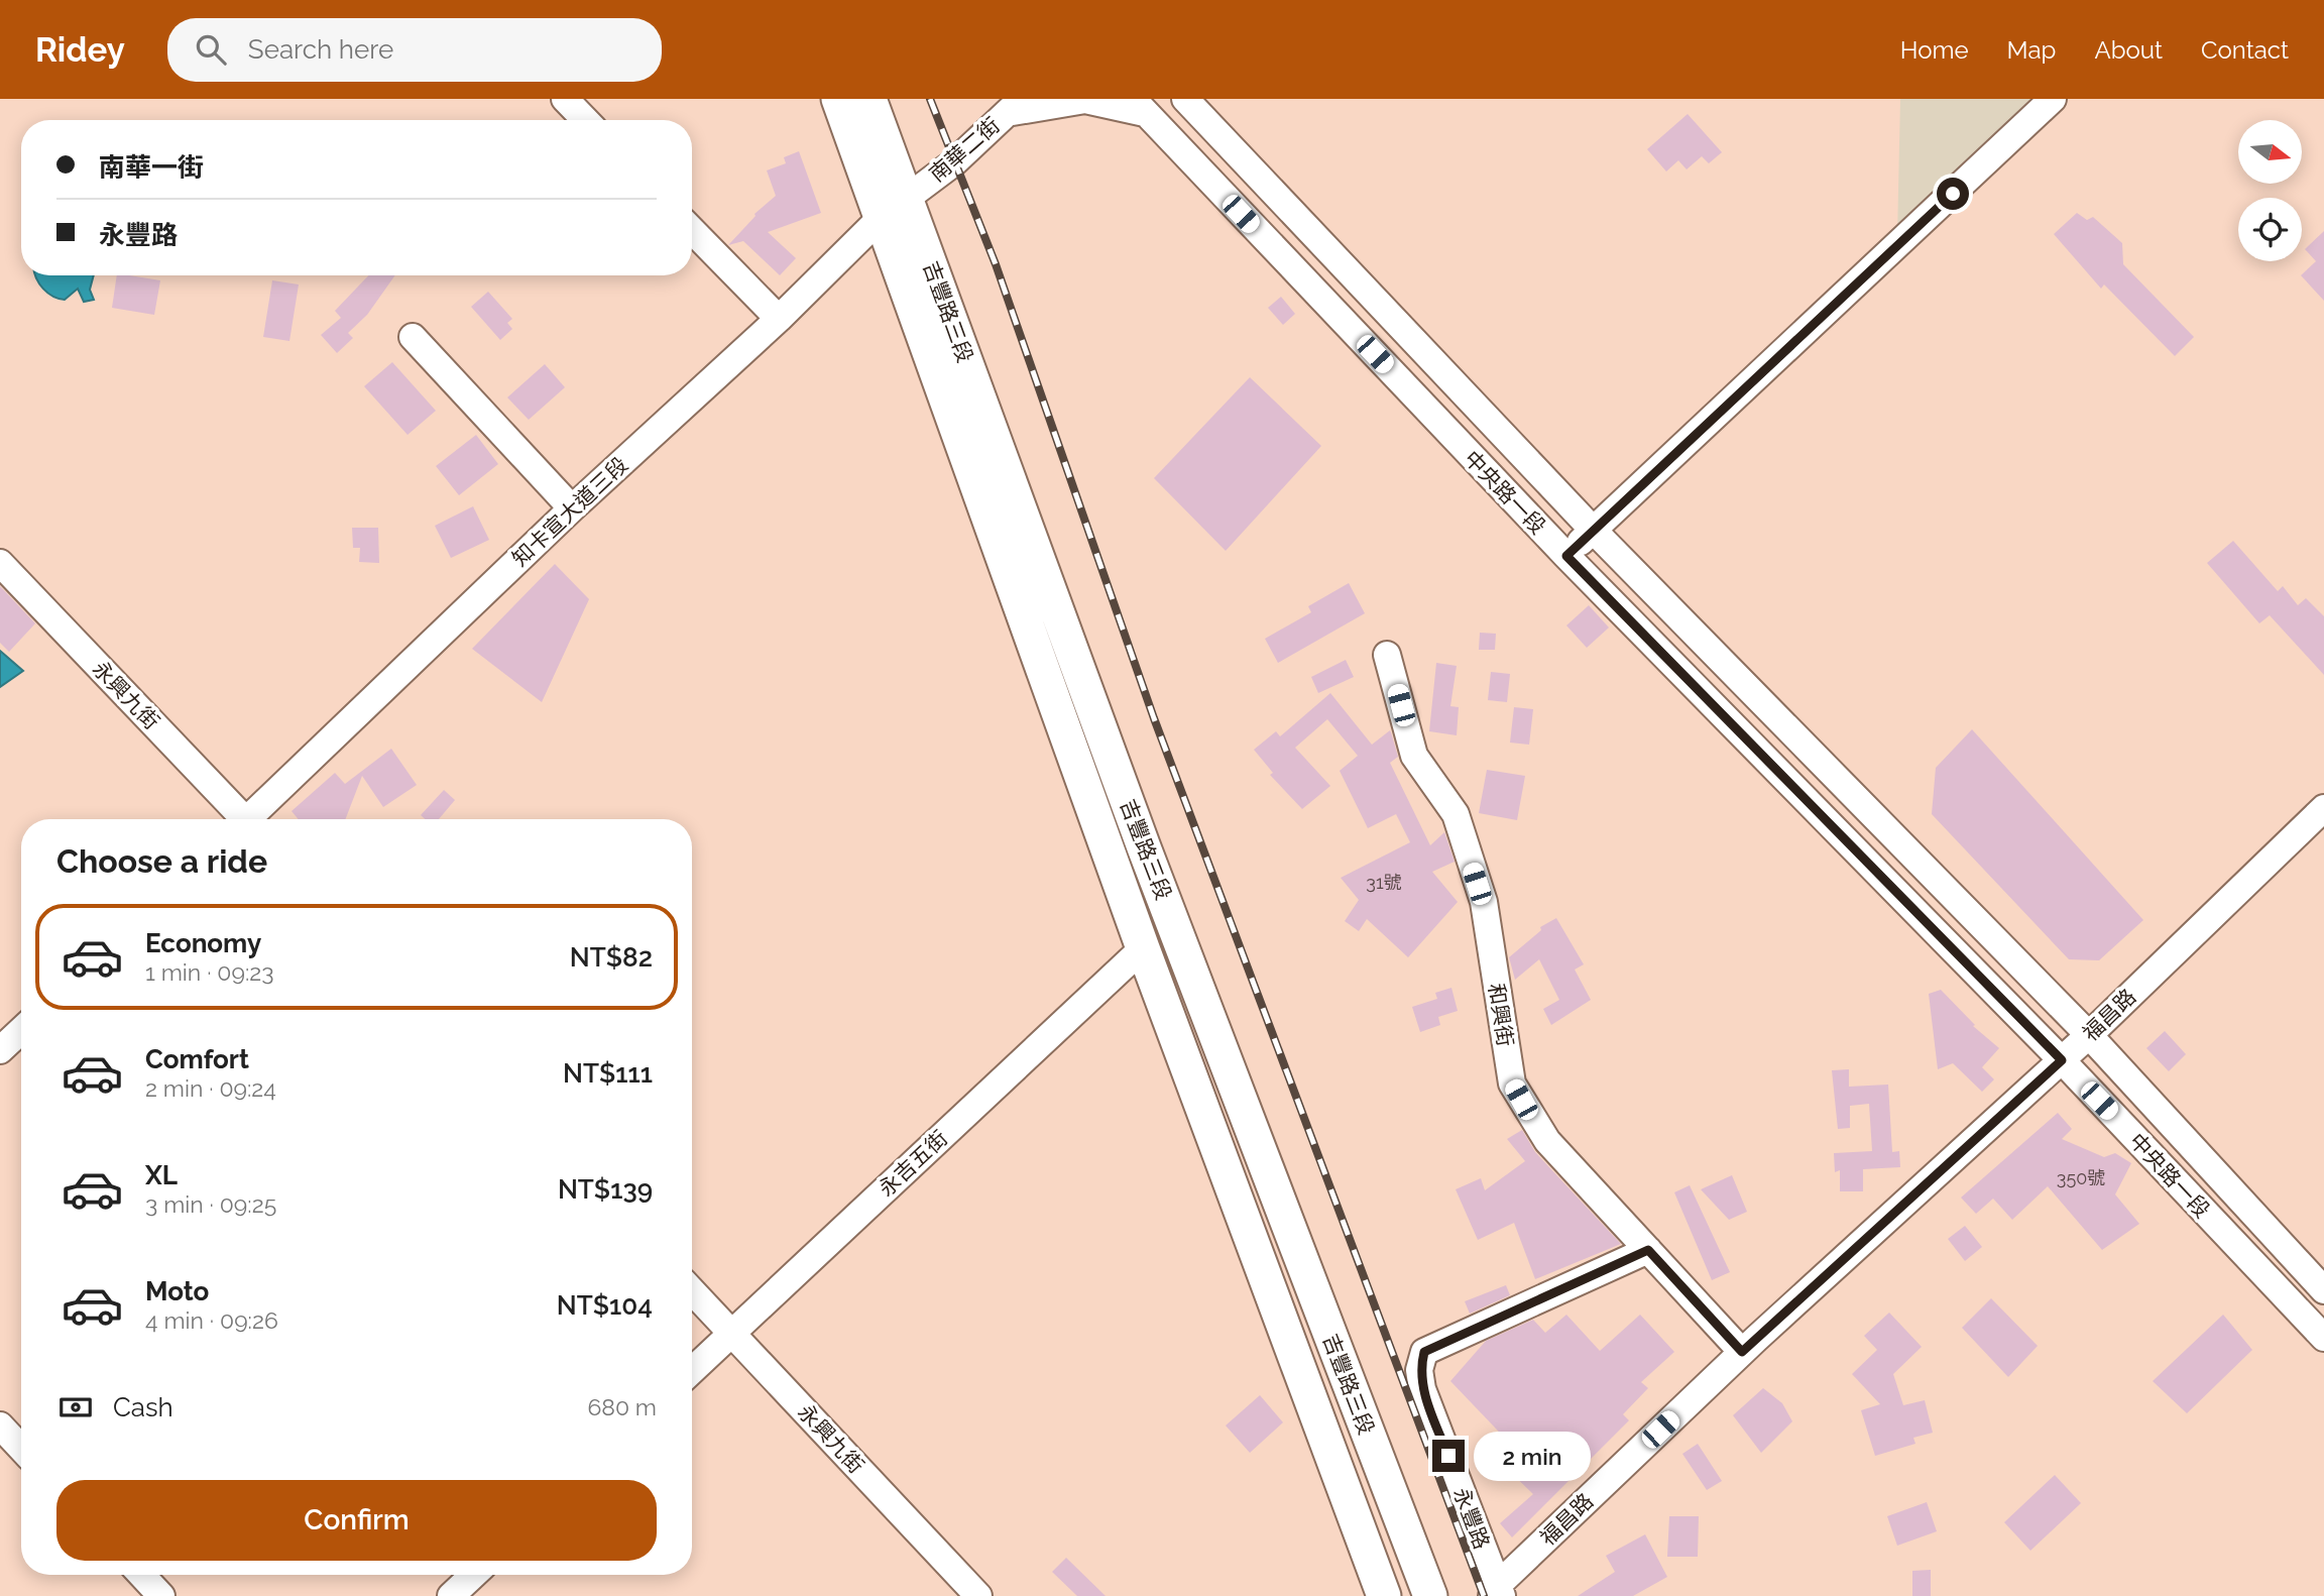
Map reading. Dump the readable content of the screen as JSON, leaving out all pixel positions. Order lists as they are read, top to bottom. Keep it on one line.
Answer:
{"streets":{"main road":["吉豐路三段"],"street":["南華二街","中央路一段","知卡宣大道三段","永興九街","和興街","福昌路","永吉五街","永豐路"]},"crossings":[["南華二街","吉豐路三段"],["南華二街","知卡宣大道三段"],["吉豐路三段","知卡宣大道三段"],["吉豐路三段","永吉五街"],["中央路一段","福昌路"],["永興九街","永吉五街"],["和興街","福昌路"],["和興街","永豐路"],["福昌路","永豐路"]],"house_numbers":["31號","350號"],"north":"right","page":{"header":"Ridey","search":"Search here","nav":["Home","Map","About","Contact"],"banner":["南華一街","永豐路"],"heading":"Choose a ride","list":[{"name":"Economy","note":"1 min · 09:23","value":"NT$82"},{"name":"Comfort","note":"2 min · 09:24","value":"NT$111"},{"name":"XL","note":"3 min · 09:25","value":"NT$139"},{"name":"Moto","note":"4 min · 09:26","value":"NT$104"}],"pay":["Cash","680 m"],"bubble":"2 min","buttons":"Confirm"}}
